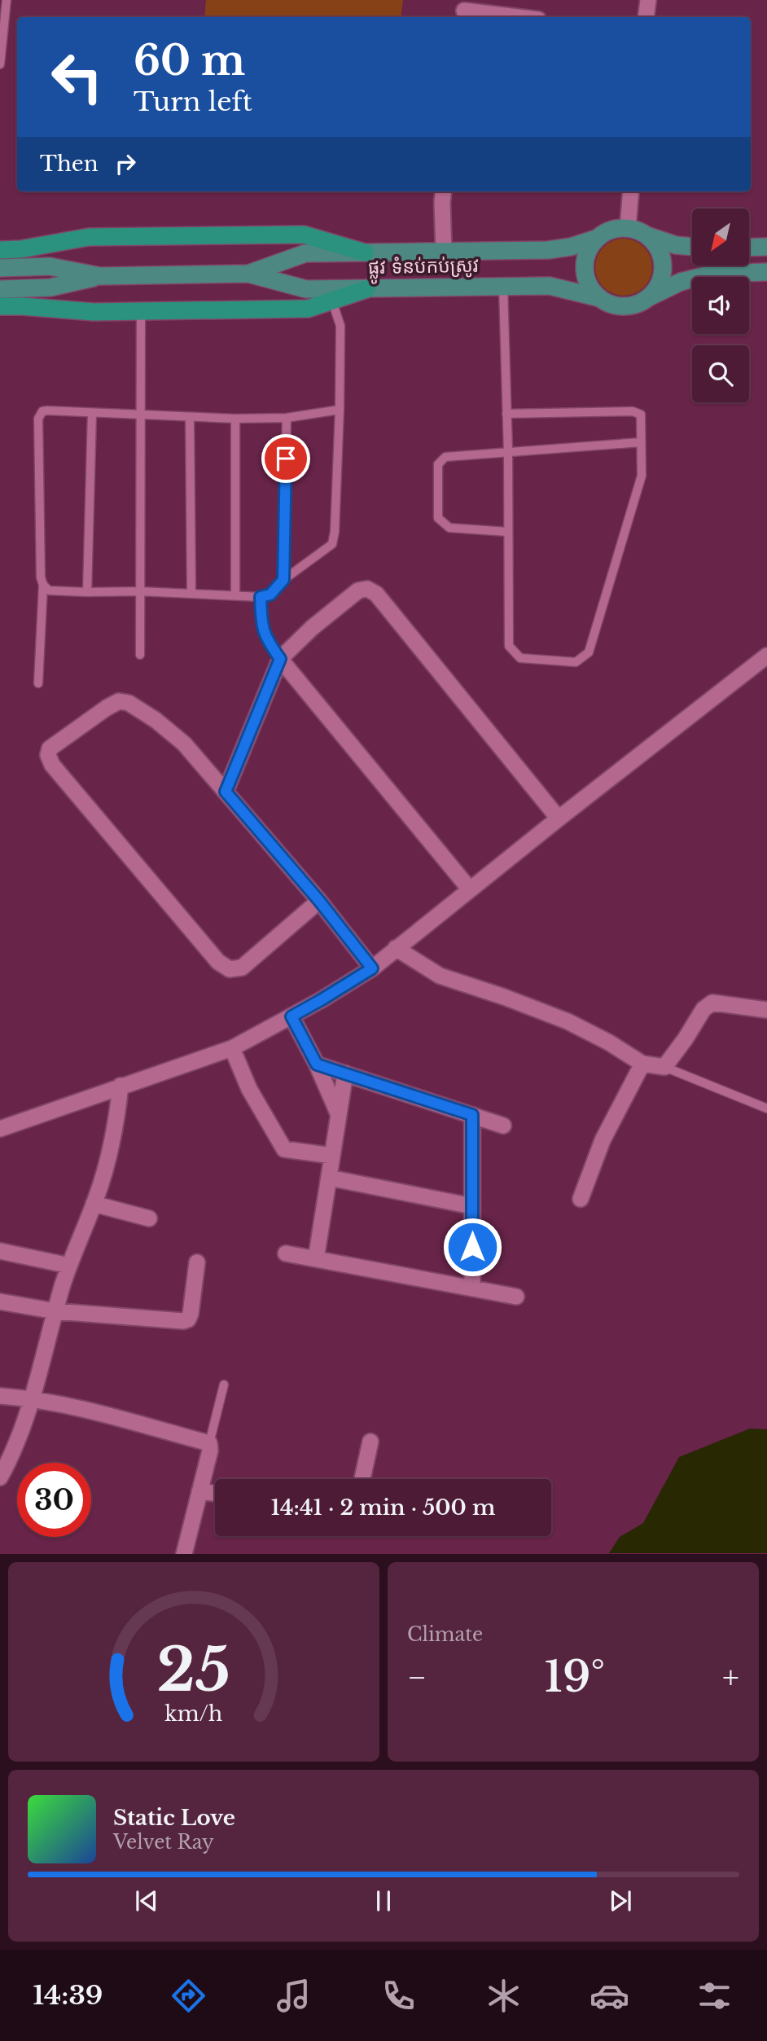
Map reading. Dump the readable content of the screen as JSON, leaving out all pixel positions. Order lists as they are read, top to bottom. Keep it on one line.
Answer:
{"streets":{"main road":["ផ្លូវ ទំនប់កប់ស្រូវ"]},"north":"bottom left","page":{"turn":["60 m","Turn left"],"then":"Then","limit":"30","trip":"14:41 · 2 min · 500 m","tile":"Climate","heat":["−","19°","+"],"song":["Static Love","Velvet Ray"],"tabs":"14:39","gauge":["25","km/h"]}}
